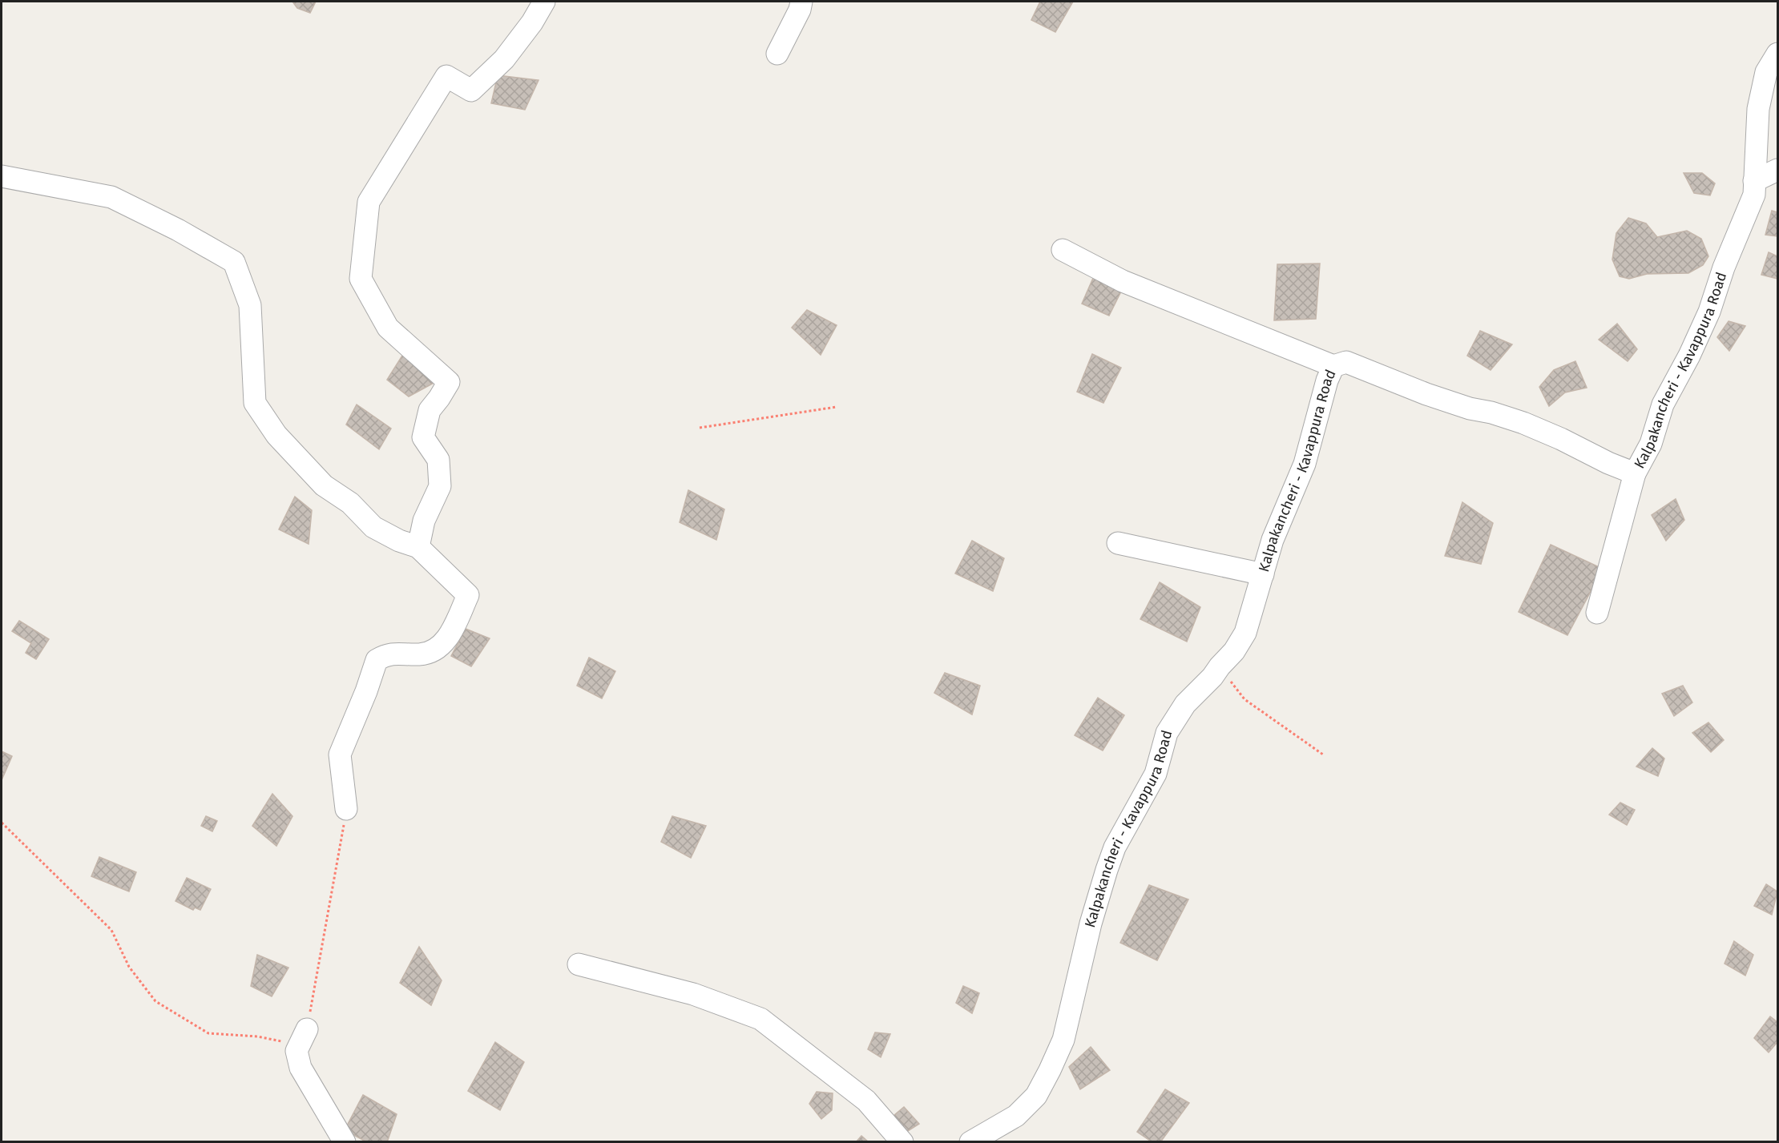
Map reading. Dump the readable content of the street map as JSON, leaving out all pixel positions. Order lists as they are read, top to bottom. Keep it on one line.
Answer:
{"streets":{"street":["Kalpakancheri - Kavappura Road"]}}
